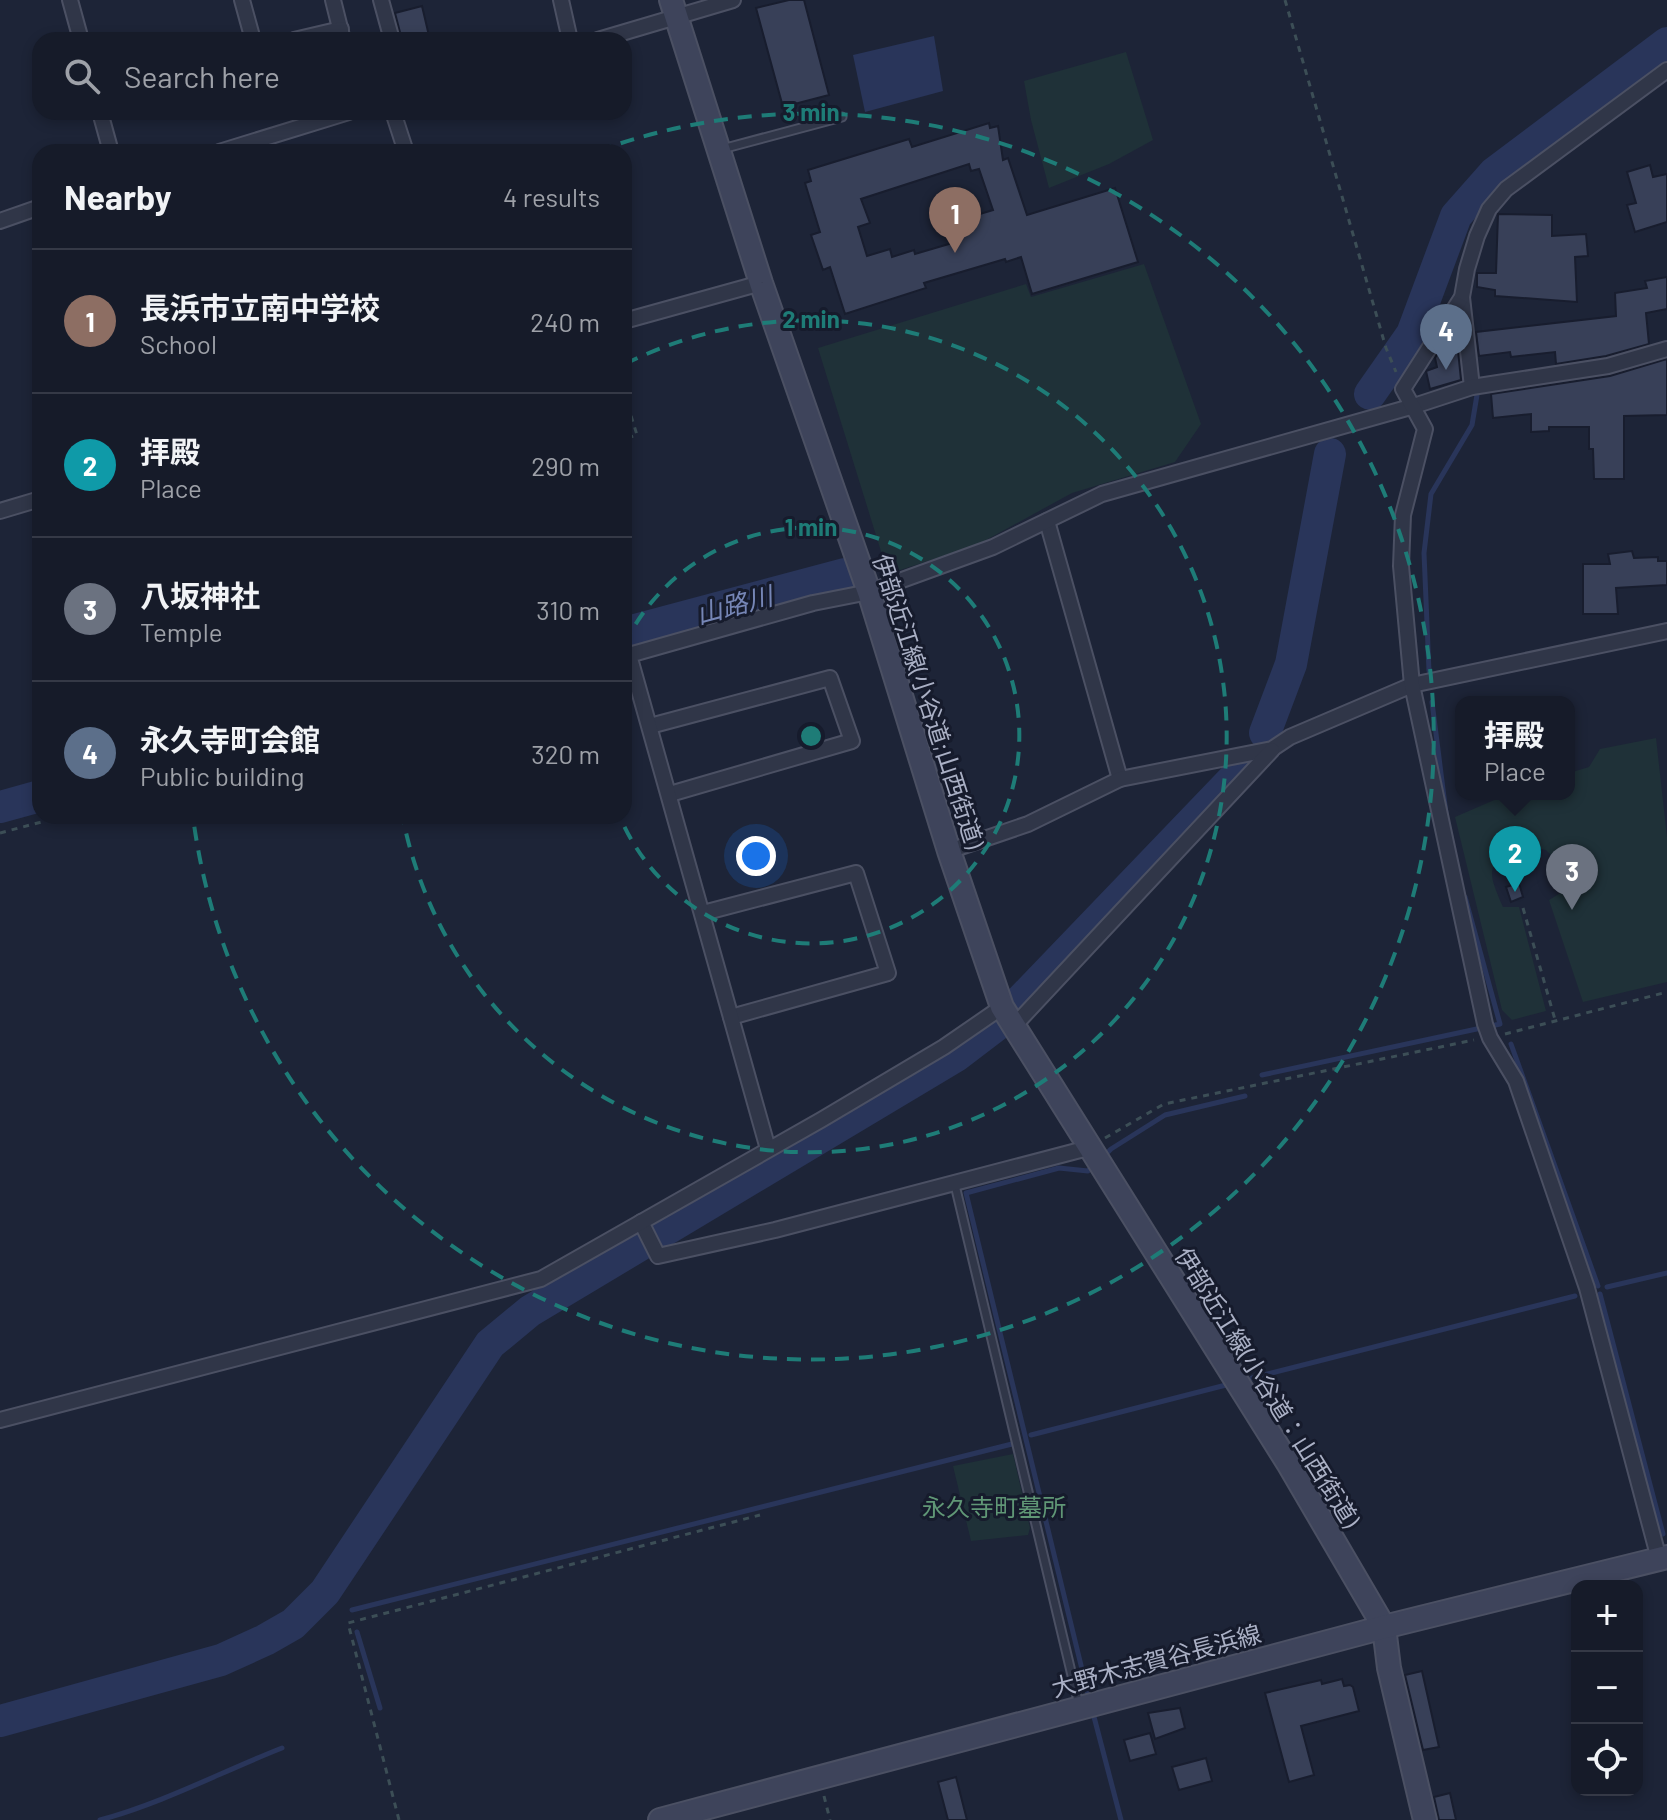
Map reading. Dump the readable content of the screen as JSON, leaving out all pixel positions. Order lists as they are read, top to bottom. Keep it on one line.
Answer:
{"streets":{"main road":["伊部近江線(小谷道;山西街道)","伊部近江線(小谷道：山西街道)","大野木志賀谷長浜線"]},"crossings":[["伊部近江線(小谷道;山西街道)","伊部近江線(小谷道：山西街道)"],["伊部近江線(小谷道：山西街道)","大野木志賀谷長浜線"]],"water":["山路川"],"parks":["永久寺町墓所"],"page":{"search":"Search here","heading":["Nearby","4 results"],"pins":["1","4","2","3"],"list":[{"mark":"1","name":"長浜市立南中学校","note":"School","value":"240 m"},{"mark":"2","name":"拝殿","note":"Place","value":"290 m"},{"mark":"3","name":"八坂神社","note":"Temple","value":"310 m"},{"mark":"4","name":"永久寺町会館","note":"Public building","value":"320 m"}],"popup":["拝殿","Place"],"map_buttons":["+","−"]},"rings":["3 min","2 min","1 min"]}
